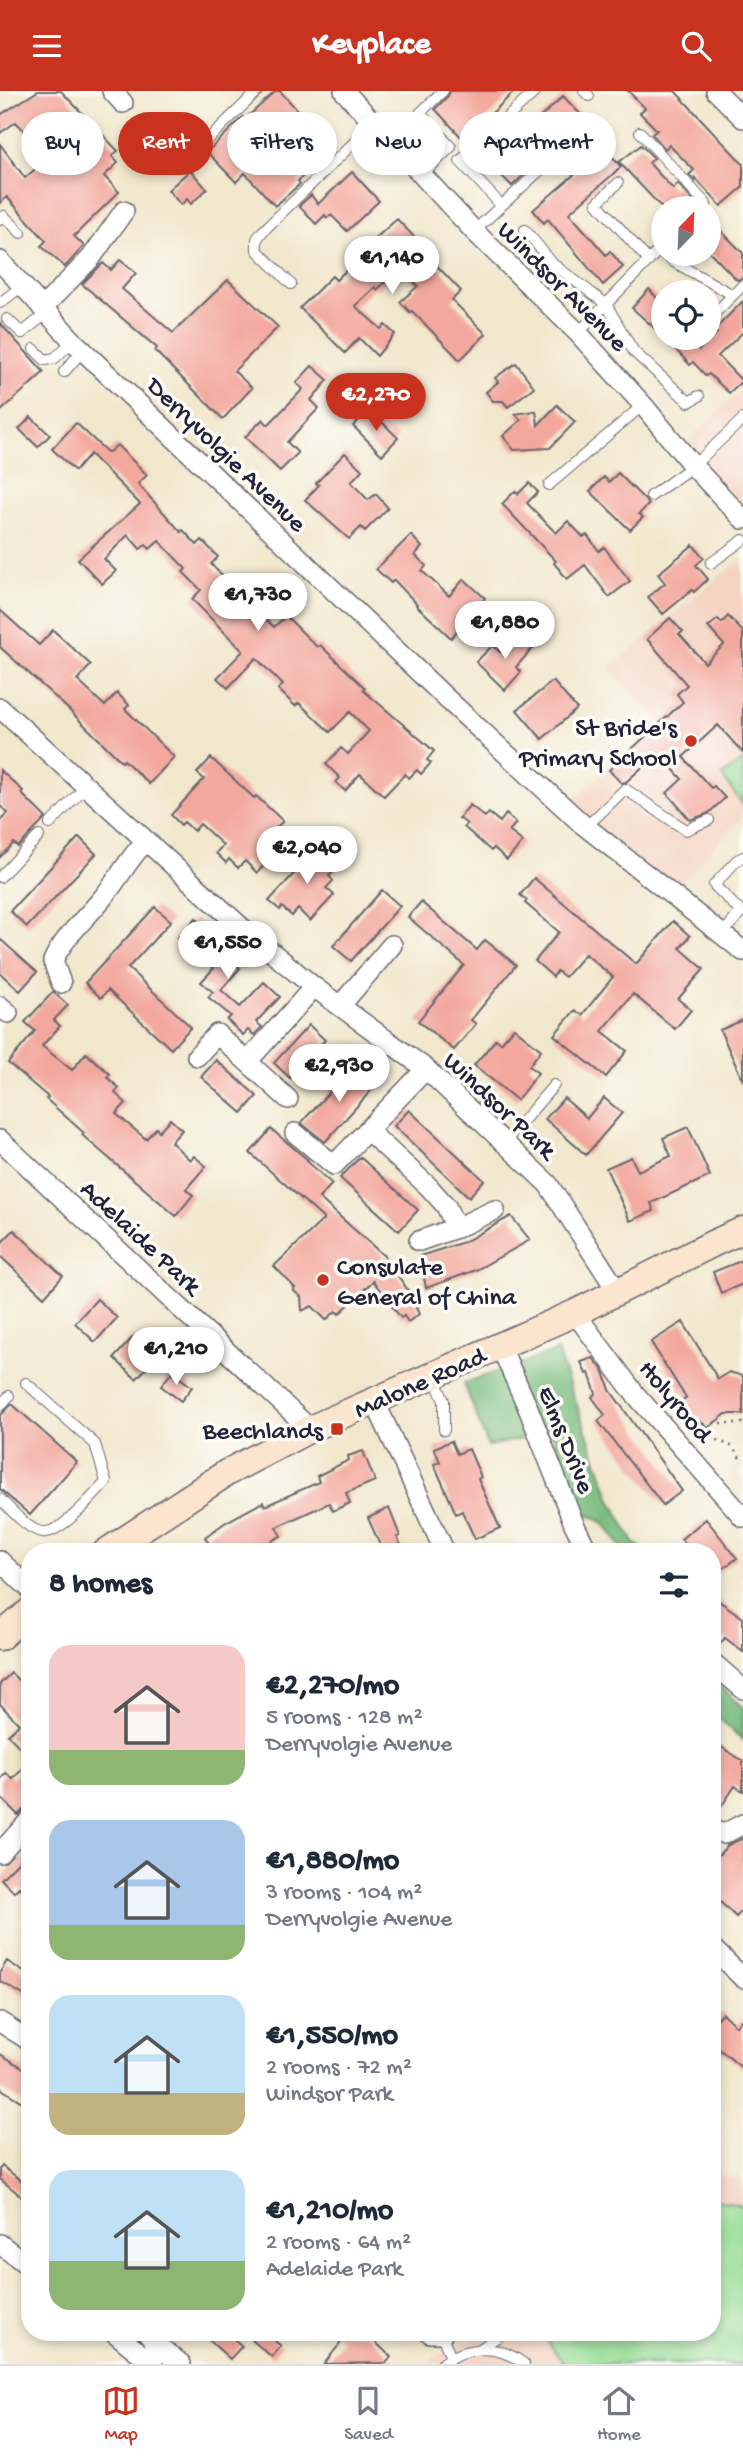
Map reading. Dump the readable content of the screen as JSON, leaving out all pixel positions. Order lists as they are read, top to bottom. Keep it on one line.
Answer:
{"streets":{"main road":["Malone Road"],"street":["Windsor Avenue","Derryvolgie Avenue","Windsor Park","Adelaide Park","Holyrood","Elms Drive"]},"crossings":[["Windsor Park","Malone Road"],["Adelaide Park","Malone Road"],["Malone Road","Holyrood"],["Malone Road","Elms Drive"]],"places":{"other":["St Bride's Primary School","Consulate General of China"],"transit":["Beechlands"]},"north":"top right","page":{"header":"Keyplace","chip":["Buy","Rent","Filters","New","Apartment"],"price":["€1,140","€2,270","€1,730","€1,880","€2,040","€1,550","€2,930","€1,210"],"heading":"8 homes","list":[{"name":"€2,270/mo","note":"5 rooms · 128 m² · Derryvolgie Avenue"},{"name":"€1,880/mo","note":"3 rooms · 104 m² · Derryvolgie Avenue"},{"name":"€1,550/mo","note":"2 rooms · 72 m² · Windsor Park"},{"name":"€1,210/mo","note":"2 rooms · 64 m² · Adelaide Park"}],"tabs":["Map","Saved","Home"]}}
